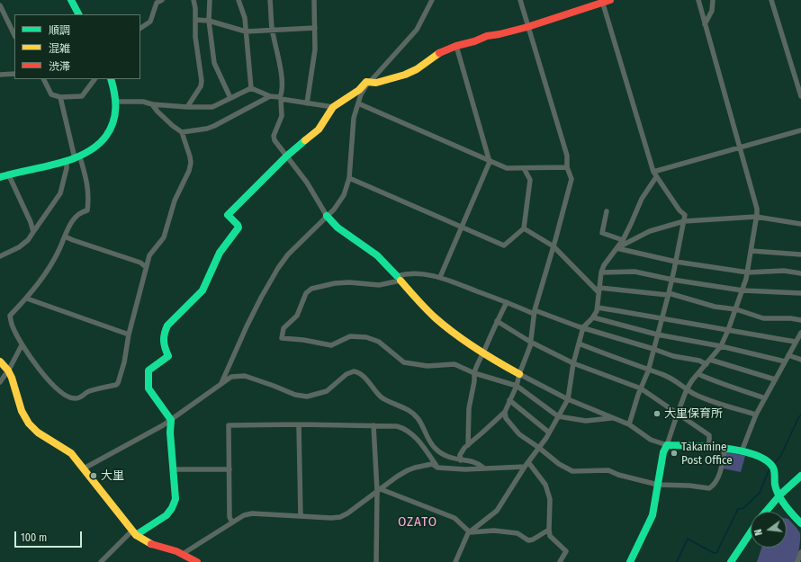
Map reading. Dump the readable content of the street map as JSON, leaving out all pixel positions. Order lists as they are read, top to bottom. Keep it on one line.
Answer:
{"districts":["OZATO"],"places":["大里保育所","Takamine Post Office","大里"],"legend":["順調","混雑","渋滞"],"scale_bar":"100 m","north":"left"}
